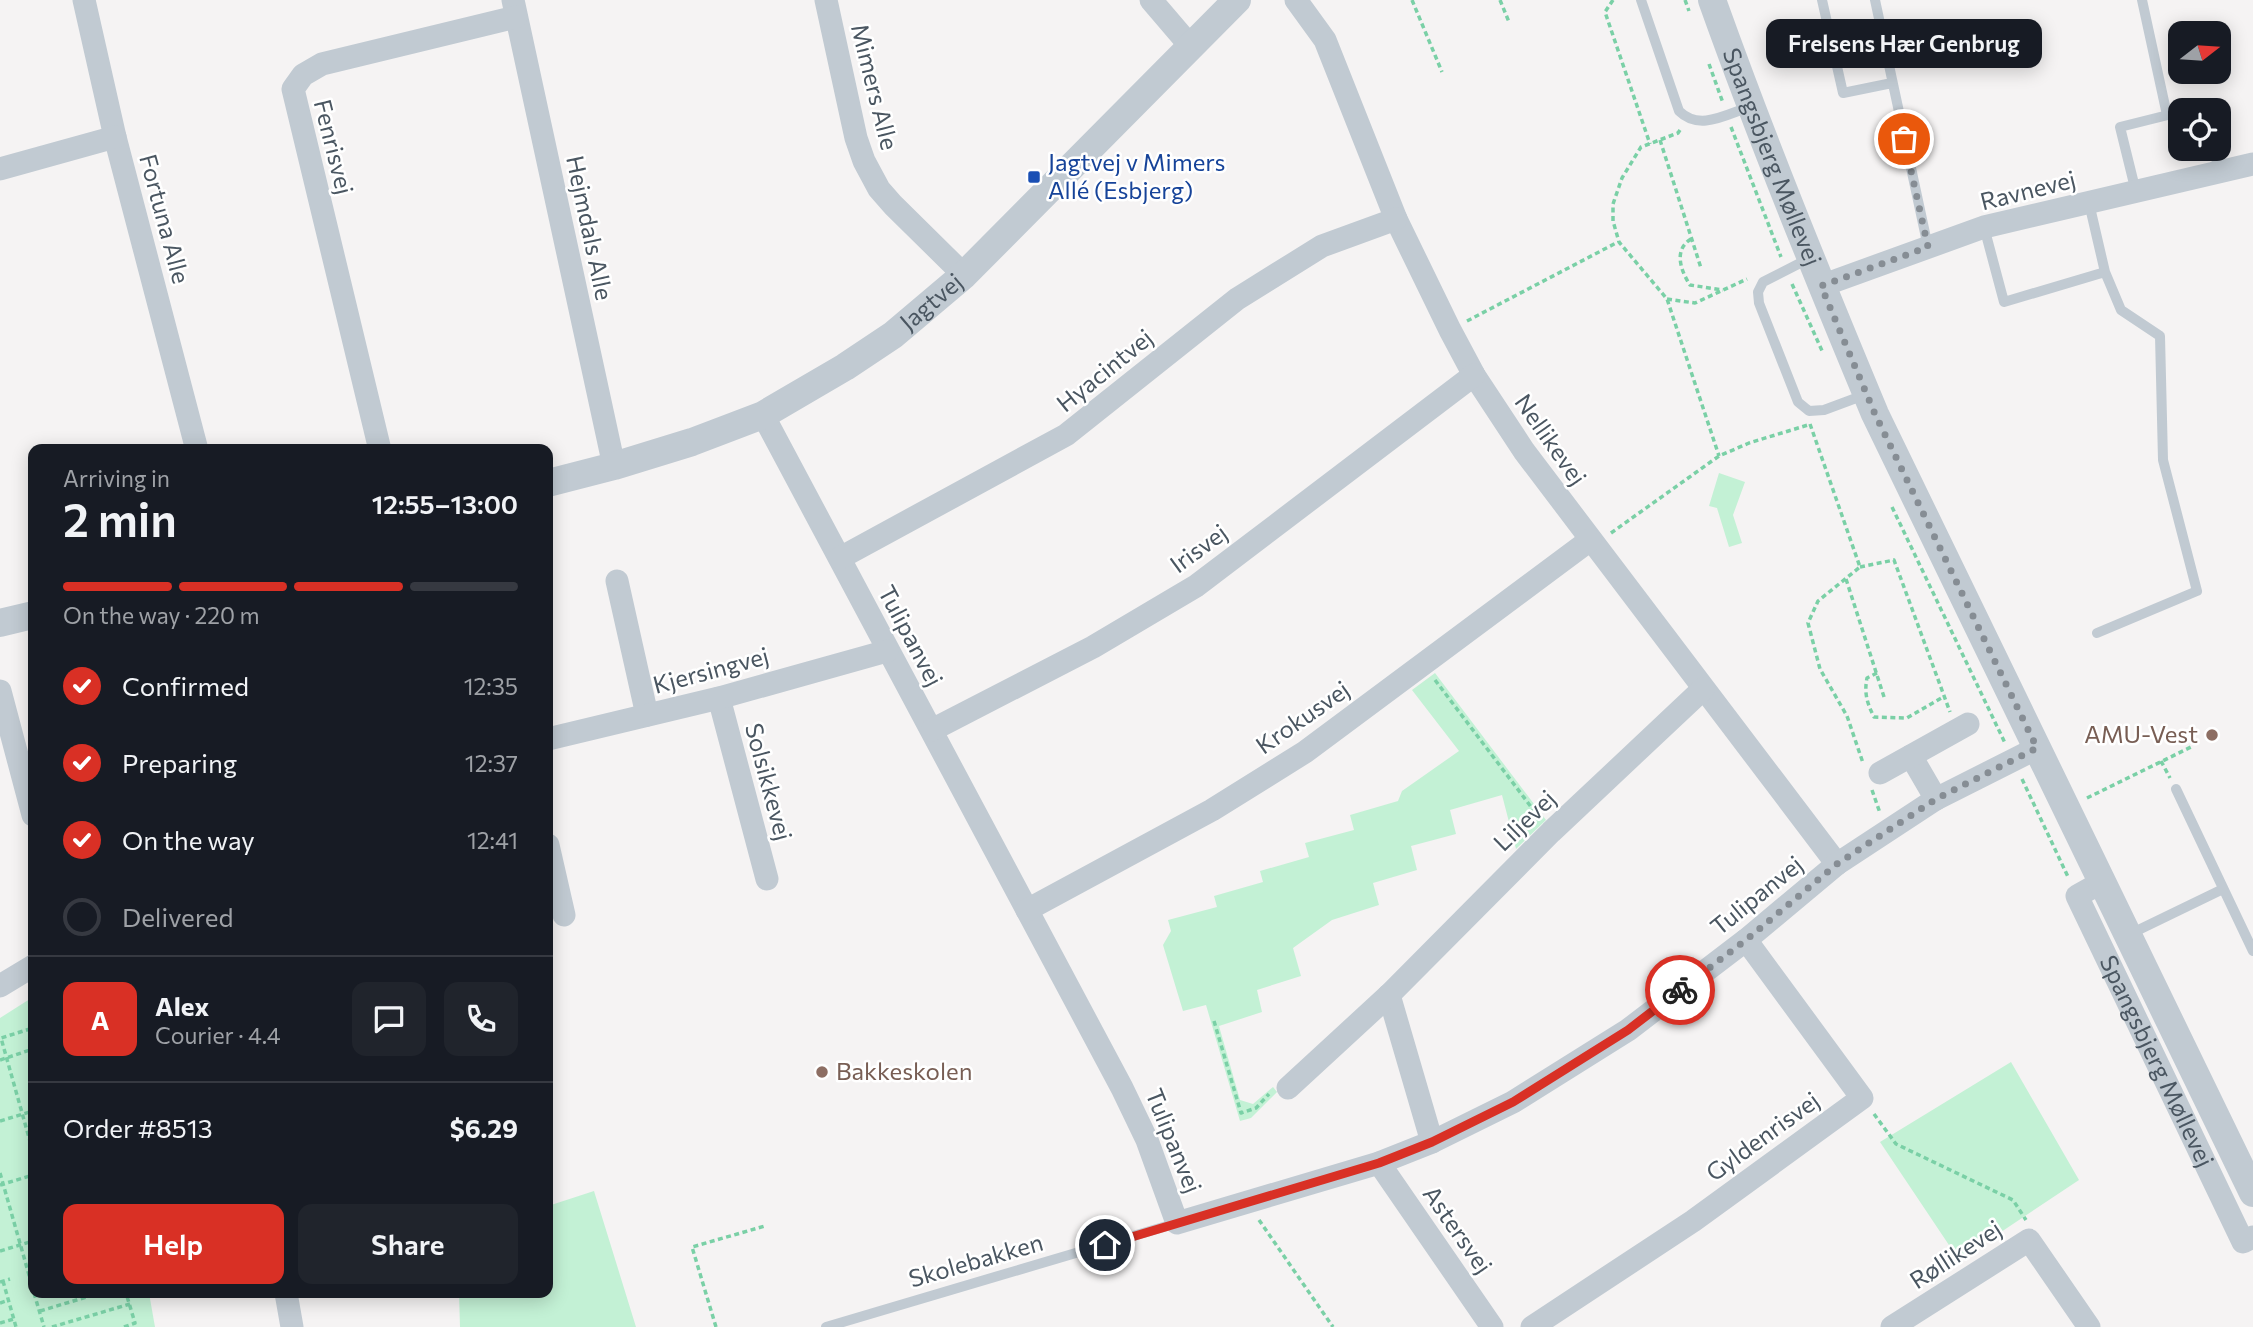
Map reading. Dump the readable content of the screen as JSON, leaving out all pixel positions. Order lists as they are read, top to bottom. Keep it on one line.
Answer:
{"streets":{"street":["Mimers Alle","Fenrisvej","Spangsbjerg Møllevej","Ravnevej","Fortuna Alle","Hejmdals Alle","Jagtvej","Hyacintvej","Nellikevej","Irisvej","Tulipanvej","Kjersingvej","Krokusvej","Solsikkevej","Liljevej","Gyldenrisvej","Astersvej","Røllikevej"],"lane":["Skolebakken"]},"crossings":[["Mimers Alle","Jagtvej"],["Fenrisvej","Hejmdals Alle"],["Spangsbjerg Møllevej","Ravnevej"],["Spangsbjerg Møllevej","Tulipanvej"],["Hejmdals Alle","Jagtvej"],["Jagtvej","Tulipanvej"],["Hyacintvej","Nellikevej"],["Hyacintvej","Tulipanvej"],["Nellikevej","Irisvej"],["Nellikevej","Tulipanvej"],["Nellikevej","Krokusvej"],["Nellikevej","Liljevej"],["Irisvej","Tulipanvej"],["Tulipanvej","Kjersingvej"],["Tulipanvej","Krokusvej"],["Tulipanvej","Astersvej"],["Tulipanvej","Skolebakken"],["Kjersingvej","Solsikkevej"]],"places":{"other":["Frelsens Hær Genbrug","AMU-Vest","Bakkeskolen"],"transit":["Jagtvej v Mimers Allé (Esbjerg)"]},"north":"right","page":{"bubble":"Frelsens Hær Genbrug","heading":["2 min","Arriving in","12:55–13:00"],"panel":["Alex","Courier · 4.4","Order #8513","$6.29"],"bar":"On the way · 220 m","list":[["Confirmed","12:35"],["Preparing","12:37"],["On the way","12:41"],"Delivered"],"round":"A","buttons":["Help","Share"]}}
